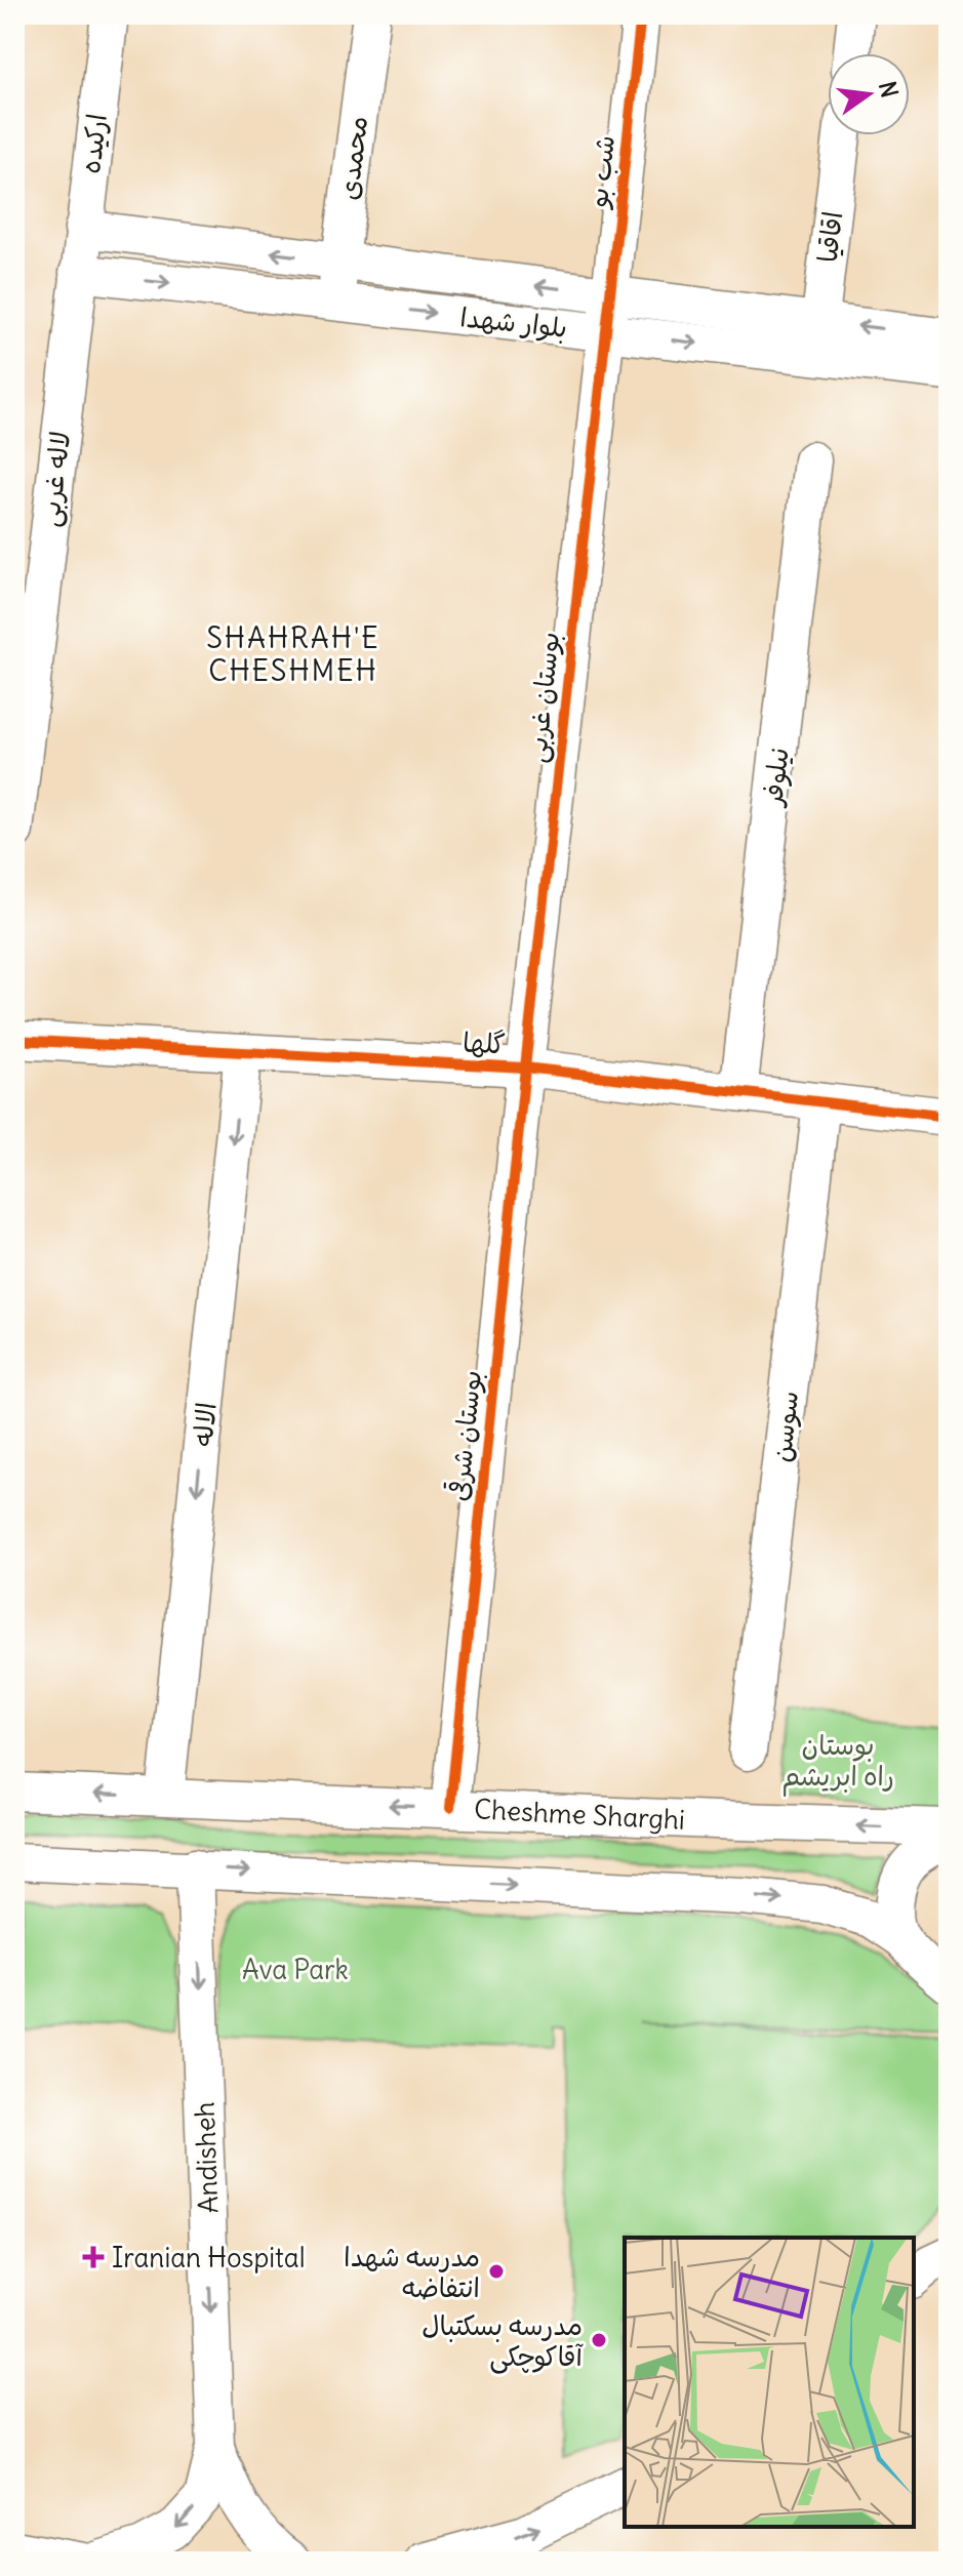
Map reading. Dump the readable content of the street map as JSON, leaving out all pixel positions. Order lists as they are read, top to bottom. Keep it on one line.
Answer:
{"streets":{"street":["ارکیده","محمدی","شب بو","اقاقیا","بلوار شهدا","لاله غربی","بوستان غربی","نیلوفر","گلها","الاله","سوسن","بوستان شرقی","Cheshme Sharghi","Andisheh"]},"crossings":[["ارکیده","بلوار شهدا"],["ارکیده","لاله غربی"],["محمدی","بلوار شهدا"],["شب بو","بلوار شهدا"],["شب بو","بوستان غربی"],["اقاقیا","بلوار شهدا"],["بلوار شهدا","لاله غربی"],["بلوار شهدا","بوستان غربی"],["بوستان غربی","گلها"],["بوستان غربی","بوستان شرقی"],["نیلوفر","گلها"],["گلها","الاله"],["گلها","سوسن"],["گلها","بوستان شرقی"],["الاله","Cheshme Sharghi"],["بوستان شرقی","Cheshme Sharghi"]],"one_way":["الاله","Andisheh"],"districts":["SHAHRAH'E CHESHMEH"],"parks":["بوستان راه ابریشم","Ava Park"],"places":{"health":["Iranian Hospital"],"other":["مدرسه شهدا انتفاضه","مدرسه بسکتبال آقاکوچکی"]},"north":"right"}
